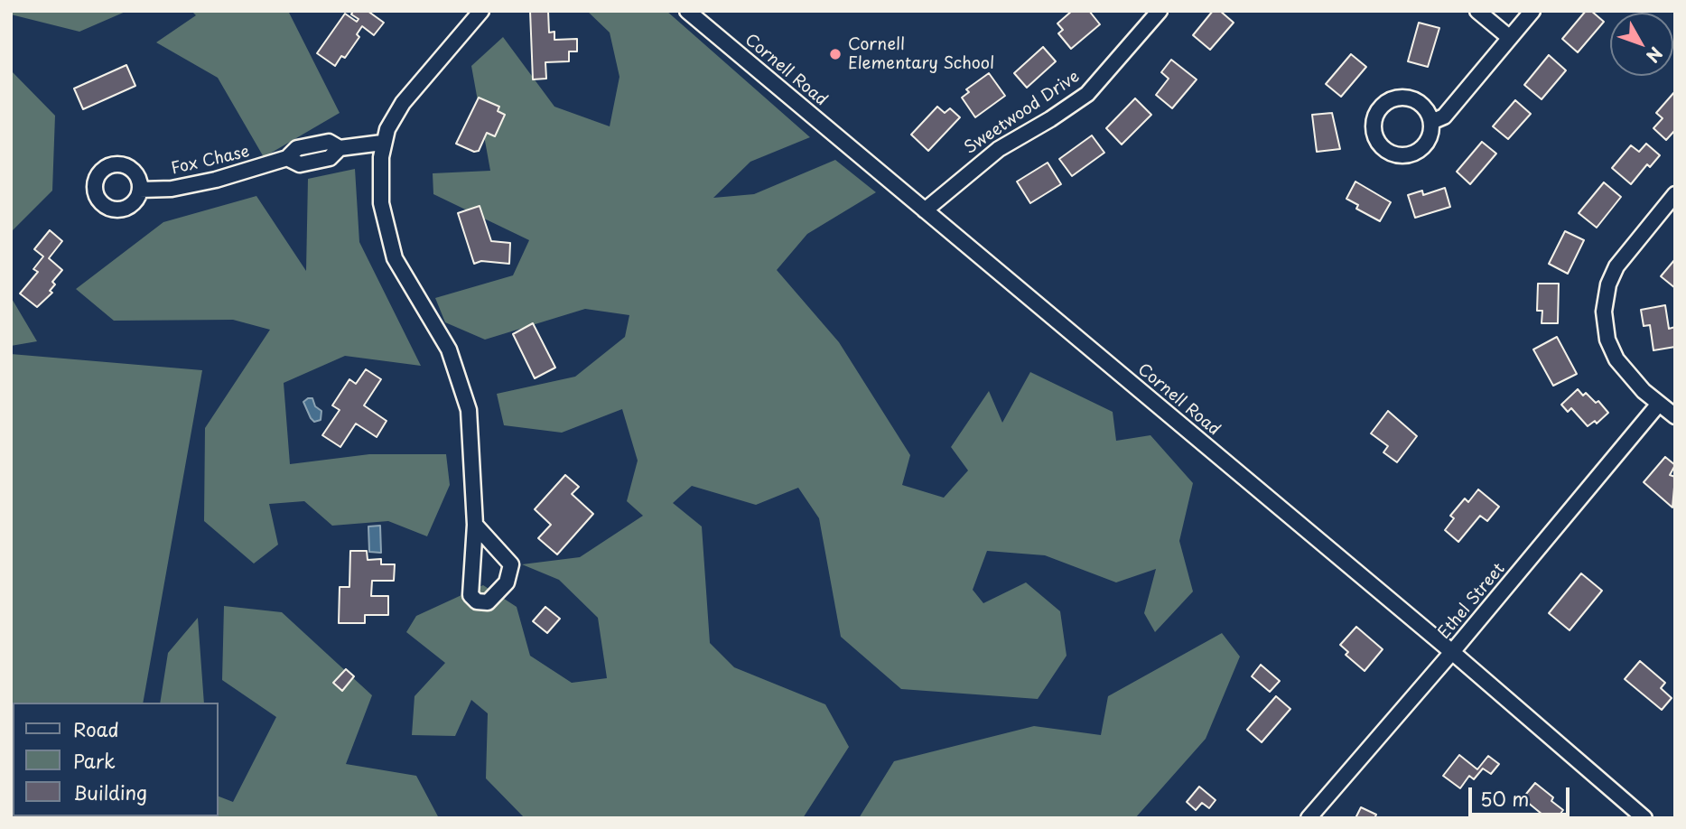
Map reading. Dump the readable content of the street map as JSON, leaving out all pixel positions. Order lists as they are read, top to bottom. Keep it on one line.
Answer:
{"streets":{"street":["Cornell Road","Sweetwood Drive","Fox Chase","Ethel Street"]},"crossings":[["Cornell Road","Sweetwood Drive"],["Cornell Road","Ethel Street"]],"places":["Cornell Elementary School"],"legend":["Road","Park","Building"],"scale_bar":"50 m","north":"bottom right"}
